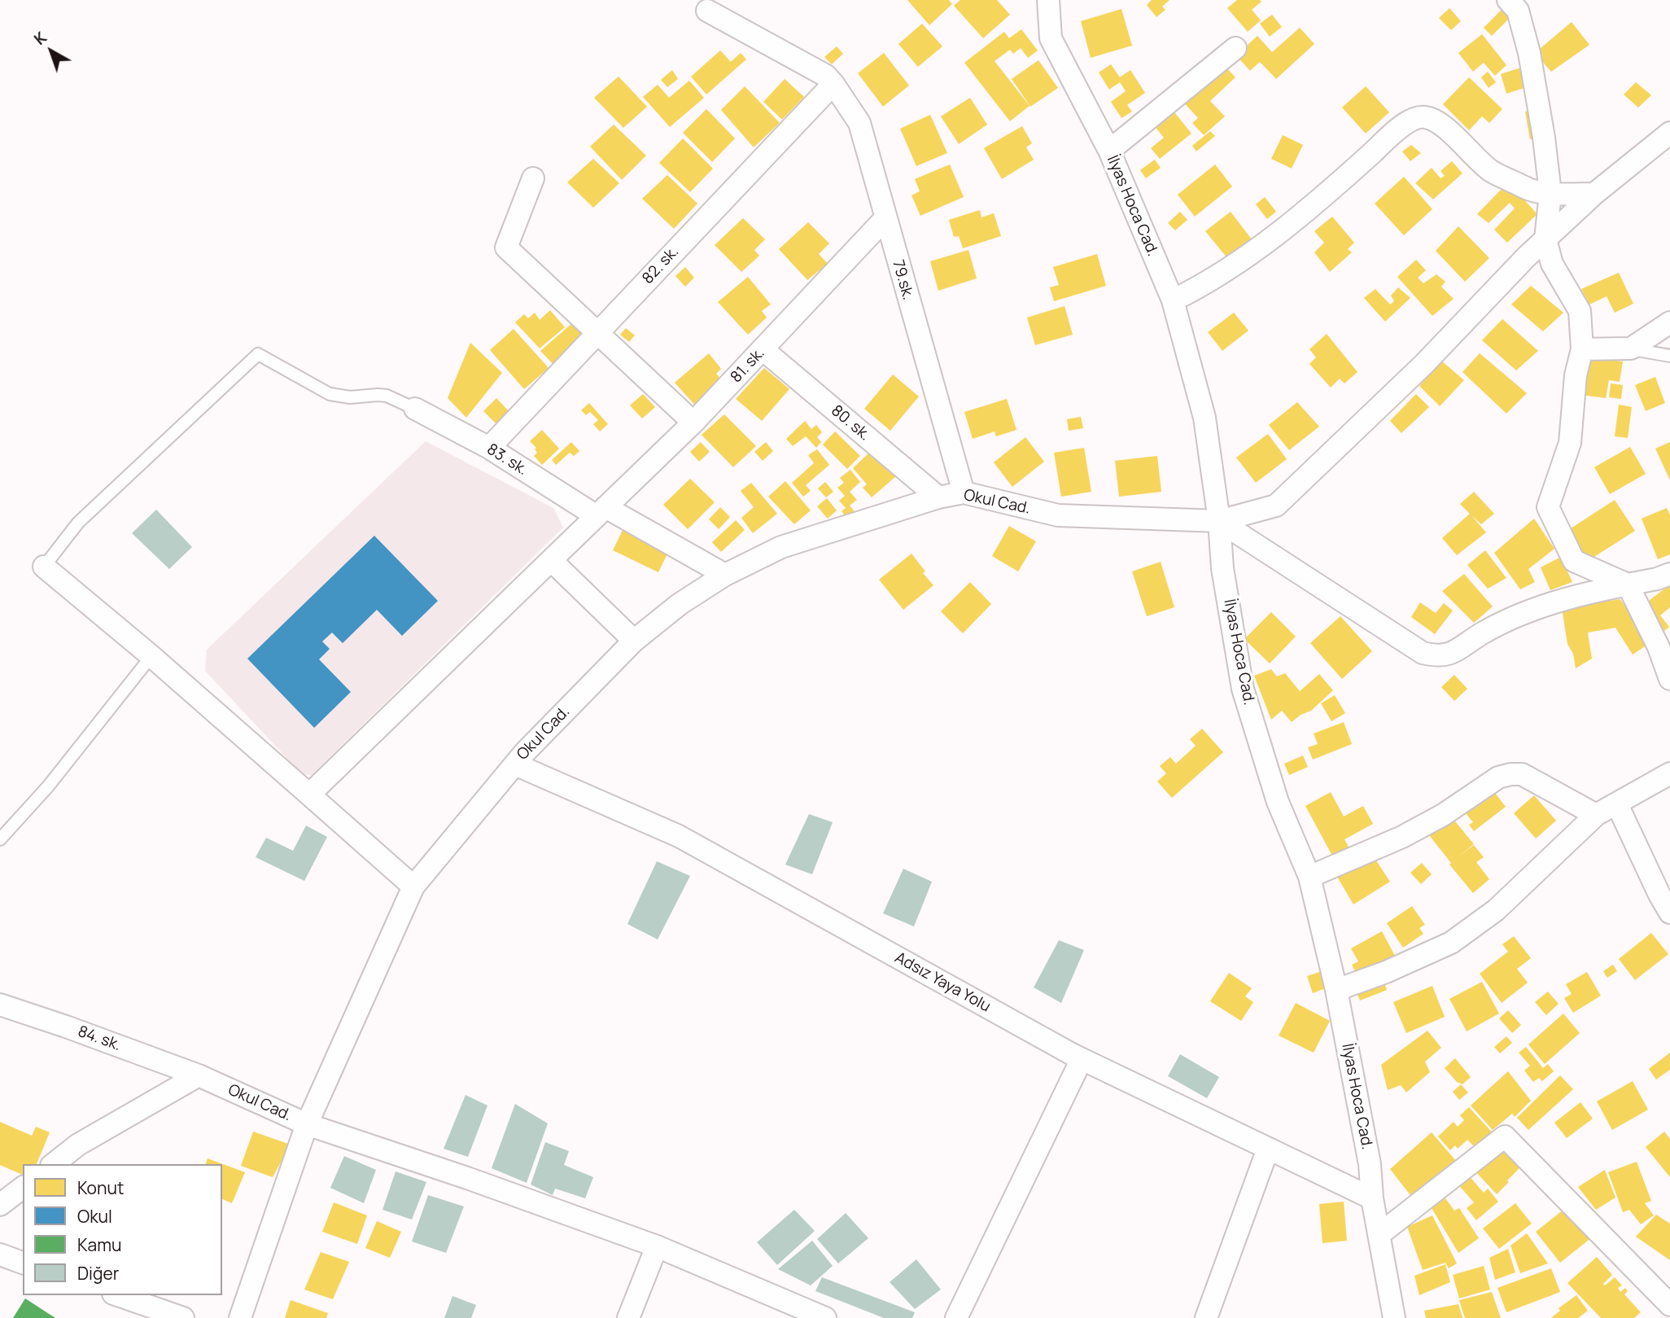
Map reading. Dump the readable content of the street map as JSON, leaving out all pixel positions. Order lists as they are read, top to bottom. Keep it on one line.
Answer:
{"streets":{"street":["İlyas Hoca Cad.","82. sk.","79.sk.","81. sk.","80. sk.","83. sk.","Okul Cad.","Adsız Yaya Yolu","84. sk."]},"crossings":[["İlyas Hoca Cad.","Okul Cad."],["İlyas Hoca Cad.","Adsız Yaya Yolu"],["82. sk.","79.sk."],["82. sk.","83. sk."],["79.sk.","81. sk."],["79.sk.","Okul Cad."],["81. sk.","80. sk."],["81. sk.","83. sk."],["80. sk.","Okul Cad."],["83. sk.","Okul Cad."],["Okul Cad.","Adsız Yaya Yolu"],["Okul Cad.","84. sk."]],"legend":["Konut","Okul","Kamu","Diğer"],"north":"top left"}
